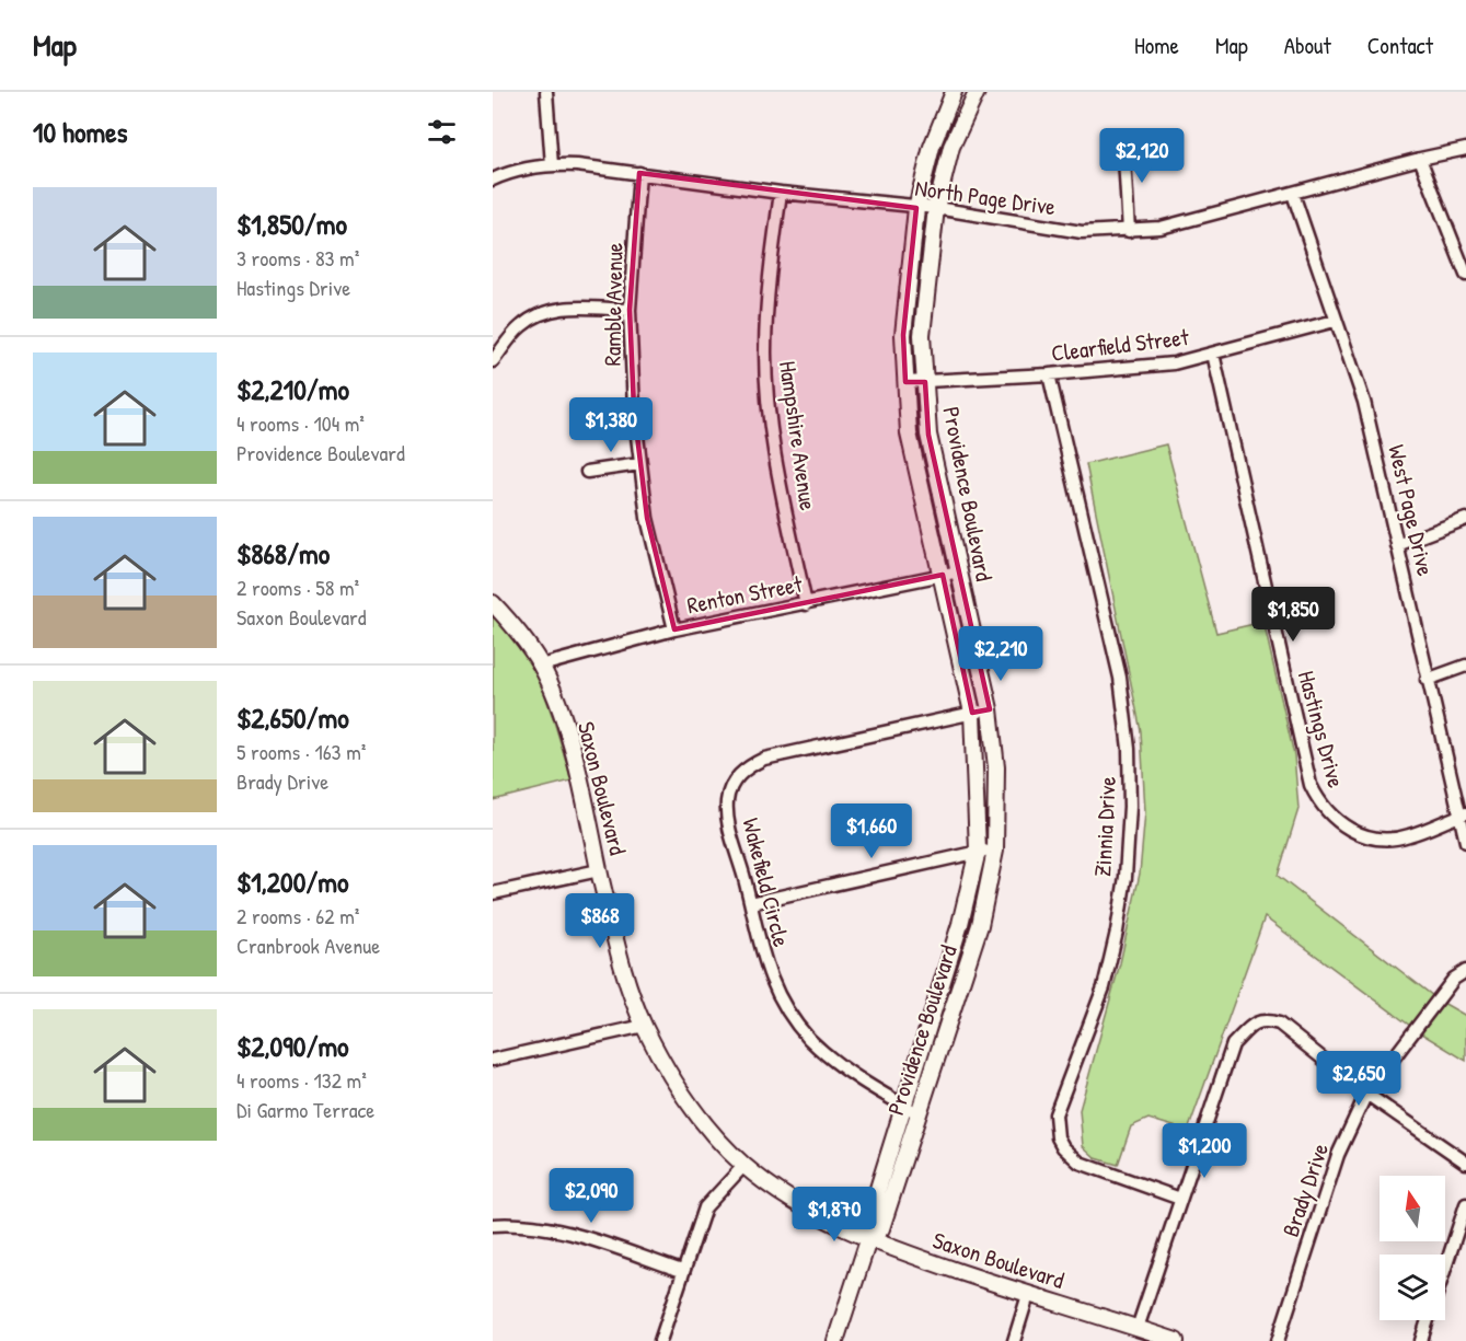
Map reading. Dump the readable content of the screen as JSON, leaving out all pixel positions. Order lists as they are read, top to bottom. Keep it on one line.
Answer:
{"streets":{"main road":["Providence Boulevard","Saxon Boulevard"],"street":["North Page Drive","Ramble Avenue","Clearfield Street","Hampshire Avenue","West Page Drive","Renton Street","Hastings Drive","Zinnia Drive","Wakefield Circle","Brady Drive"]},"crossings":[["North Page Drive","Ramble Avenue"],["North Page Drive","Hampshire Avenue"],["North Page Drive","Providence Boulevard"],["North Page Drive","West Page Drive"],["Ramble Avenue","Renton Street"],["Clearfield Street","Providence Boulevard"],["Clearfield Street","West Page Drive"],["Clearfield Street","Hastings Drive"],["Clearfield Street","Zinnia Drive"],["Hampshire Avenue","Renton Street"],["Providence Boulevard","Renton Street"],["Providence Boulevard","Saxon Boulevard"],["Providence Boulevard","Wakefield Circle"],["West Page Drive","Hastings Drive"],["Renton Street","Saxon Boulevard"]],"north":"top","page":{"header":"Map","nav":["Home","Map","About","Contact"],"heading":"10 homes","price":["$2,120","$1,380","$1,850","$2,210","$1,660","$868","$2,650","$1,200","$2,090","$1,870"],"list":[{"name":"$1,850/mo","note":"3 rooms · 83 m² · Hastings Drive"},{"name":"$2,210/mo","note":"4 rooms · 104 m² · Providence Boulevard"},{"name":"$868/mo","note":"2 rooms · 58 m² · Saxon Boulevard"},{"name":"$2,650/mo","note":"5 rooms · 163 m² · Brady Drive"},{"name":"$1,200/mo","note":"2 rooms · 62 m² · Cranbrook Avenue"},{"name":"$2,090/mo","note":"4 rooms · 132 m² · Di Garmo Terrace"}]}}
